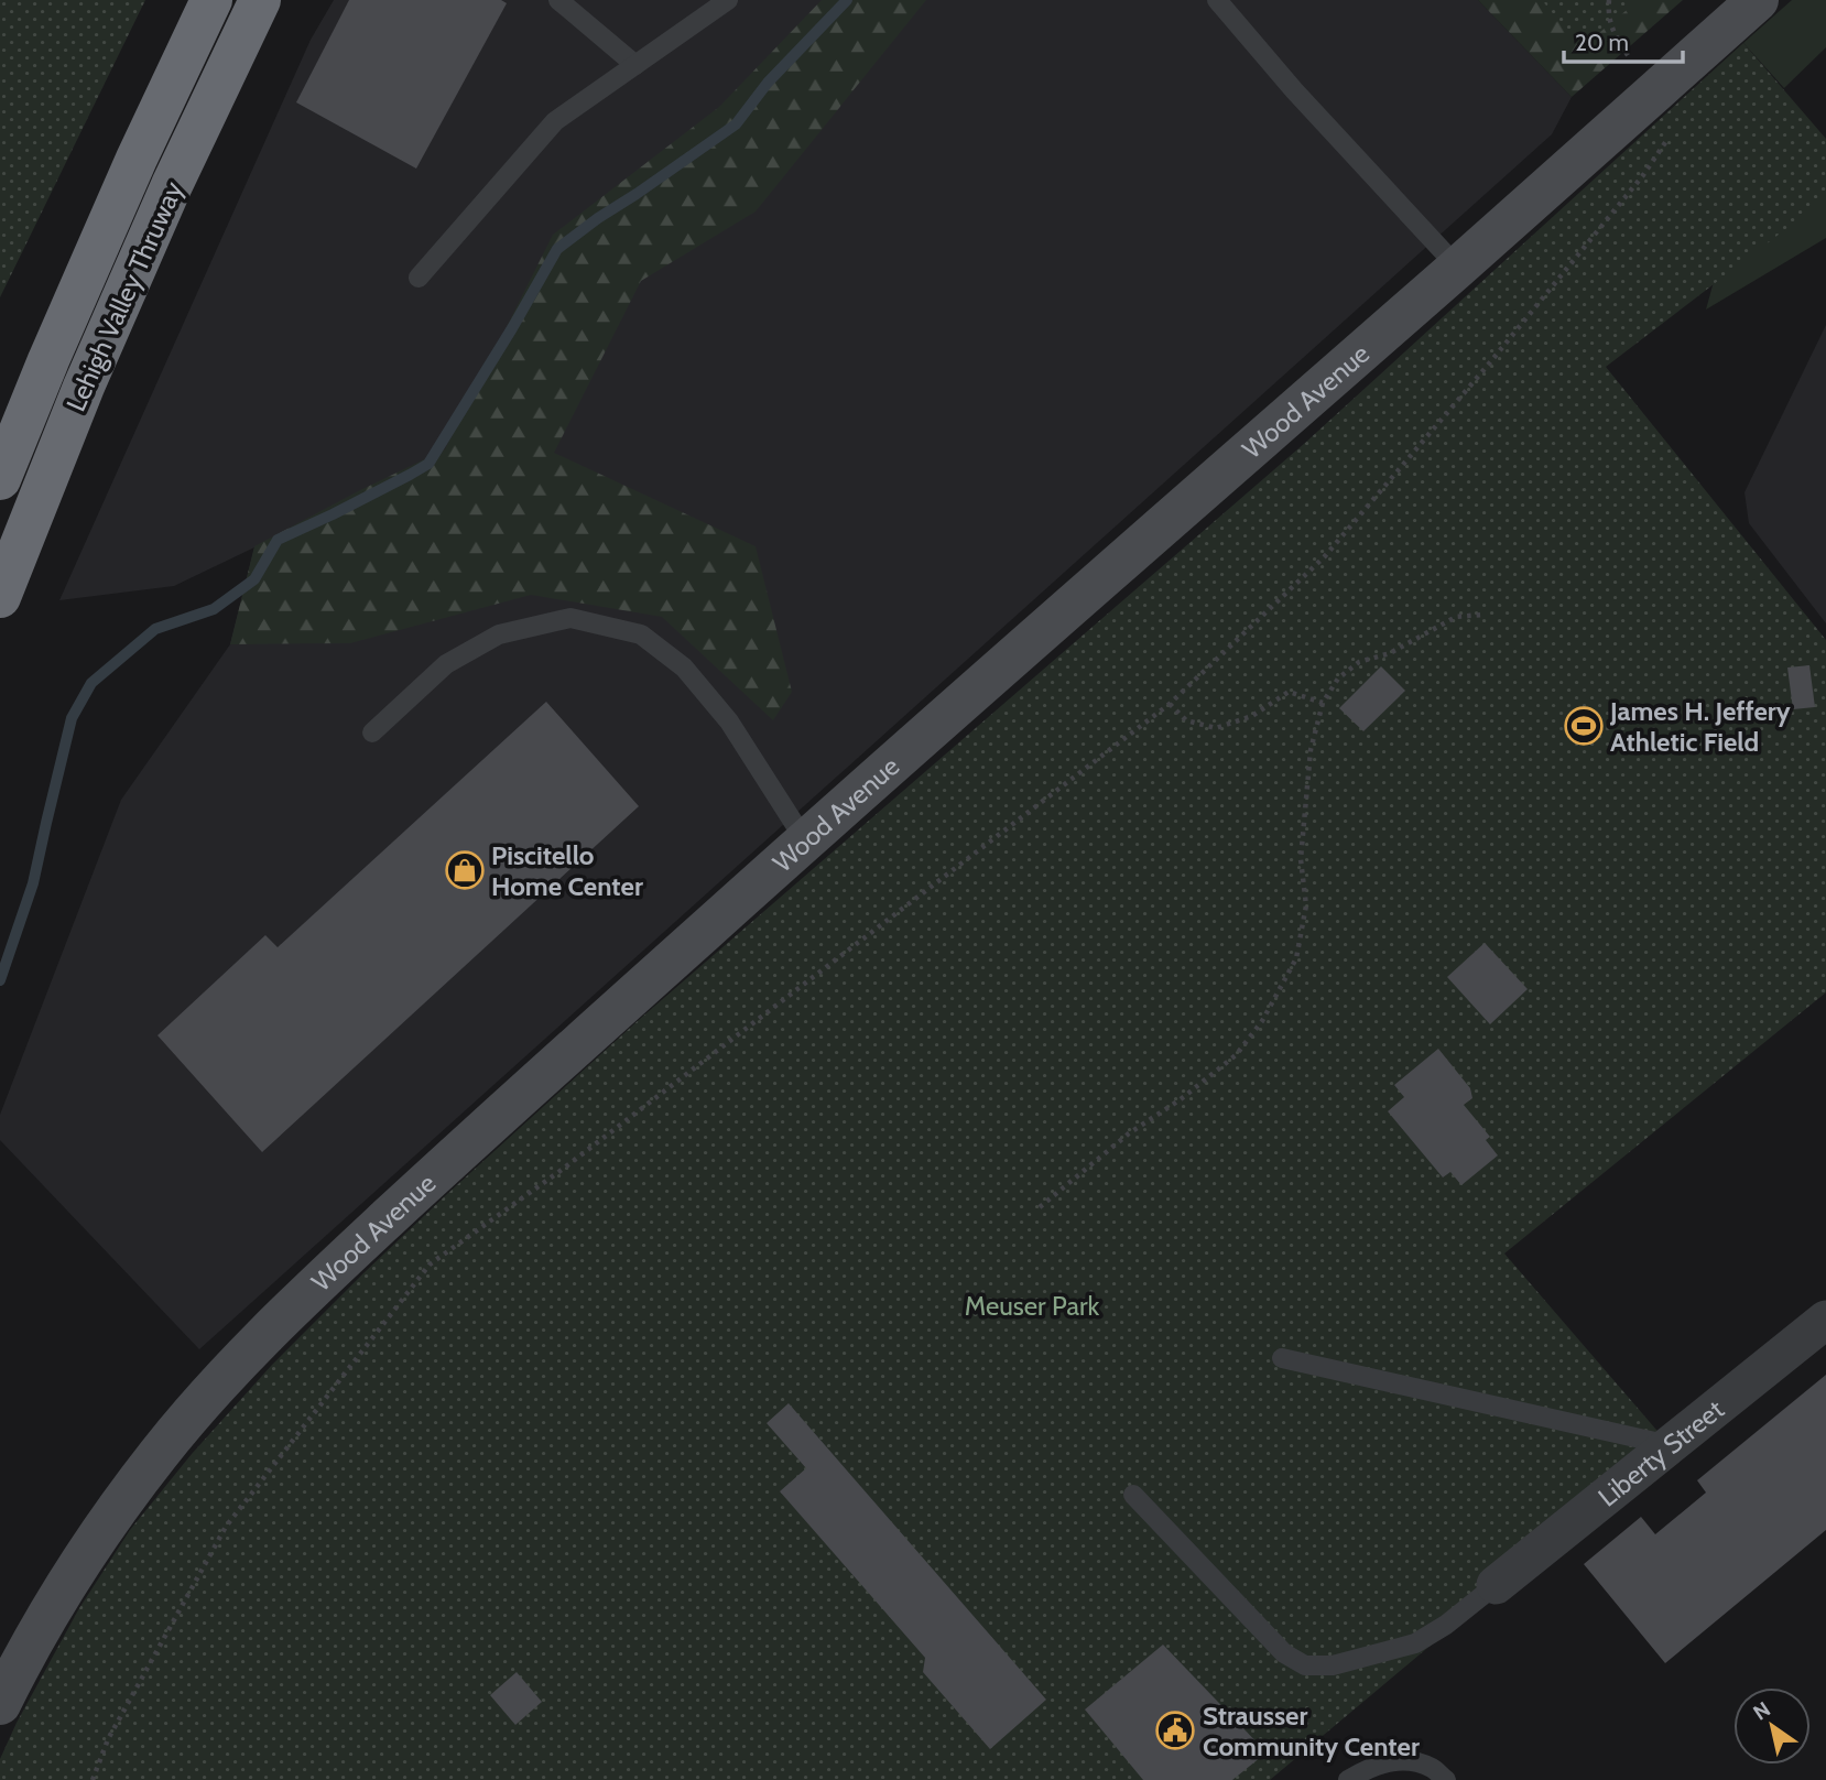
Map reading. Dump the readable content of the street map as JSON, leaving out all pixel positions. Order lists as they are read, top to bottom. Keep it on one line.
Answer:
{"streets":{"highway":["Lehigh Valley Thruway"],"main road":["Wood Avenue"],"street":["Liberty Street"]},"parks":["Meuser Park"],"places":{"sports":["James H. Jeffery Athletic Field"],"shop":["Piscitello Home Center"],"public building":["Strausser Community Center"]},"scale_bar":"20 m","north":"top left"}
